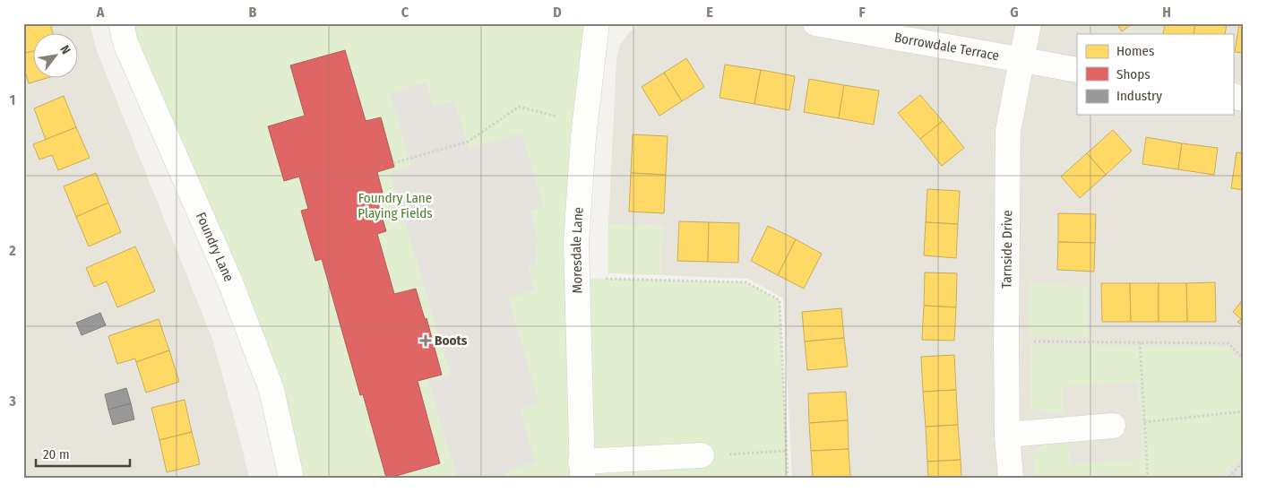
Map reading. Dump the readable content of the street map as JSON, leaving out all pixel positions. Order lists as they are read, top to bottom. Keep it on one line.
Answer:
{"streets":{"street":["Borrowdale Terrace","Foundry Lane","Moresdale Lane","Tarnside Drive"]},"crossings":[["Borrowdale Terrace","Tarnside Drive"]],"parks":["Foundry Lane Playing Fields"],"places":{"health":["Boots"]},"legend":["Homes","Shops","Industry"],"scale_bar":"20 m","north":"top right","grid":{"columns":["A","B","C","D","E","F","G","H"],"rows":["1","2","3"]}}
